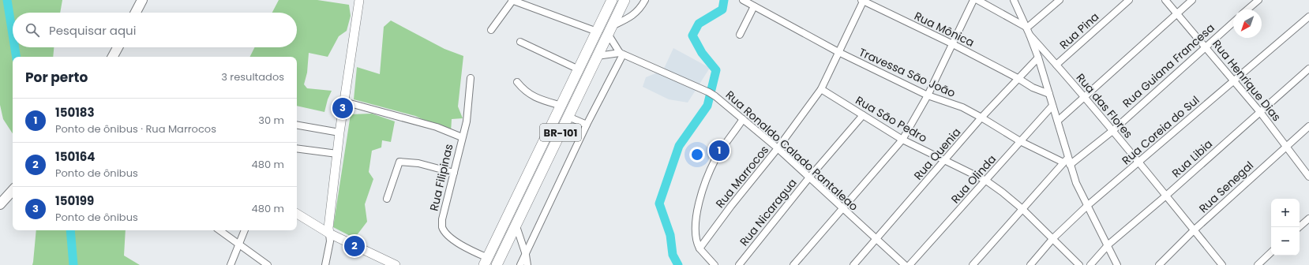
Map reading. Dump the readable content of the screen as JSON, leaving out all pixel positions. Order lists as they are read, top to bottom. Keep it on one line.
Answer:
{"streets":{"highway":["BR-101"],"street":["Rua Mônica","Rua Pina","Rua Guiana Francesa","Travessa São João","Rua Henrique Dias","Rua das Flores","Rua São Pedro","Rua Coreia do Sul","Rua Ronaldo Calado Pantaleao","Rua Quenia","Rua Libia","Rua Marrocos","Rua Filipinas","Rua Olinda","Rua Senegal","Rua Nicaragua"]},"crossings":[["Rua Mônica","Rua Quenia"],["Rua Mônica","Rua Marrocos"],["Rua Pina","Rua das Flores"],["Rua Guiana Francesa","Travessa São João"],["Rua Guiana Francesa","Rua Henrique Dias"],["Rua Guiana Francesa","Rua das Flores"],["Rua Guiana Francesa","Rua São Pedro"],["Travessa São João","Rua Quenia"],["Travessa São João","Rua Marrocos"],["Travessa São João","Rua Olinda"],["Rua Henrique Dias","Rua Coreia do Sul"],["Rua Henrique Dias","Rua Libia"],["Rua Henrique Dias","Rua Senegal"],["Rua das Flores","Rua Coreia do Sul"],["Rua das Flores","Rua Libia"],["Rua das Flores","Rua Senegal"],["Rua São Pedro","Rua Coreia do Sul"],["Rua São Pedro","Rua Quenia"],["Rua São Pedro","Rua Marrocos"],["Rua São Pedro","Rua Olinda"],["Rua São Pedro","Rua Nicaragua"],["BR-101","Rua Filipinas"],["Rua Ronaldo Calado Pantaleao","Rua Quenia"],["Rua Ronaldo Calado Pantaleao","Rua Marrocos"],["Rua Ronaldo Calado Pantaleao","Rua Nicaragua"]],"north":"bottom left","page":{"search":"Pesquisar aqui","heading":["Por perto","3 resultados"],"pins":["3","1","2"],"list":[{"mark":"1","name":"150183","note":"Ponto de ônibus · Rua Marrocos","value":"30 m"},{"mark":"2","name":"150164","note":"Ponto de ônibus","value":"480 m"},{"mark":"3","name":"150199","note":"Ponto de ônibus","value":"480 m"}],"map_buttons":["+","−"]}}
